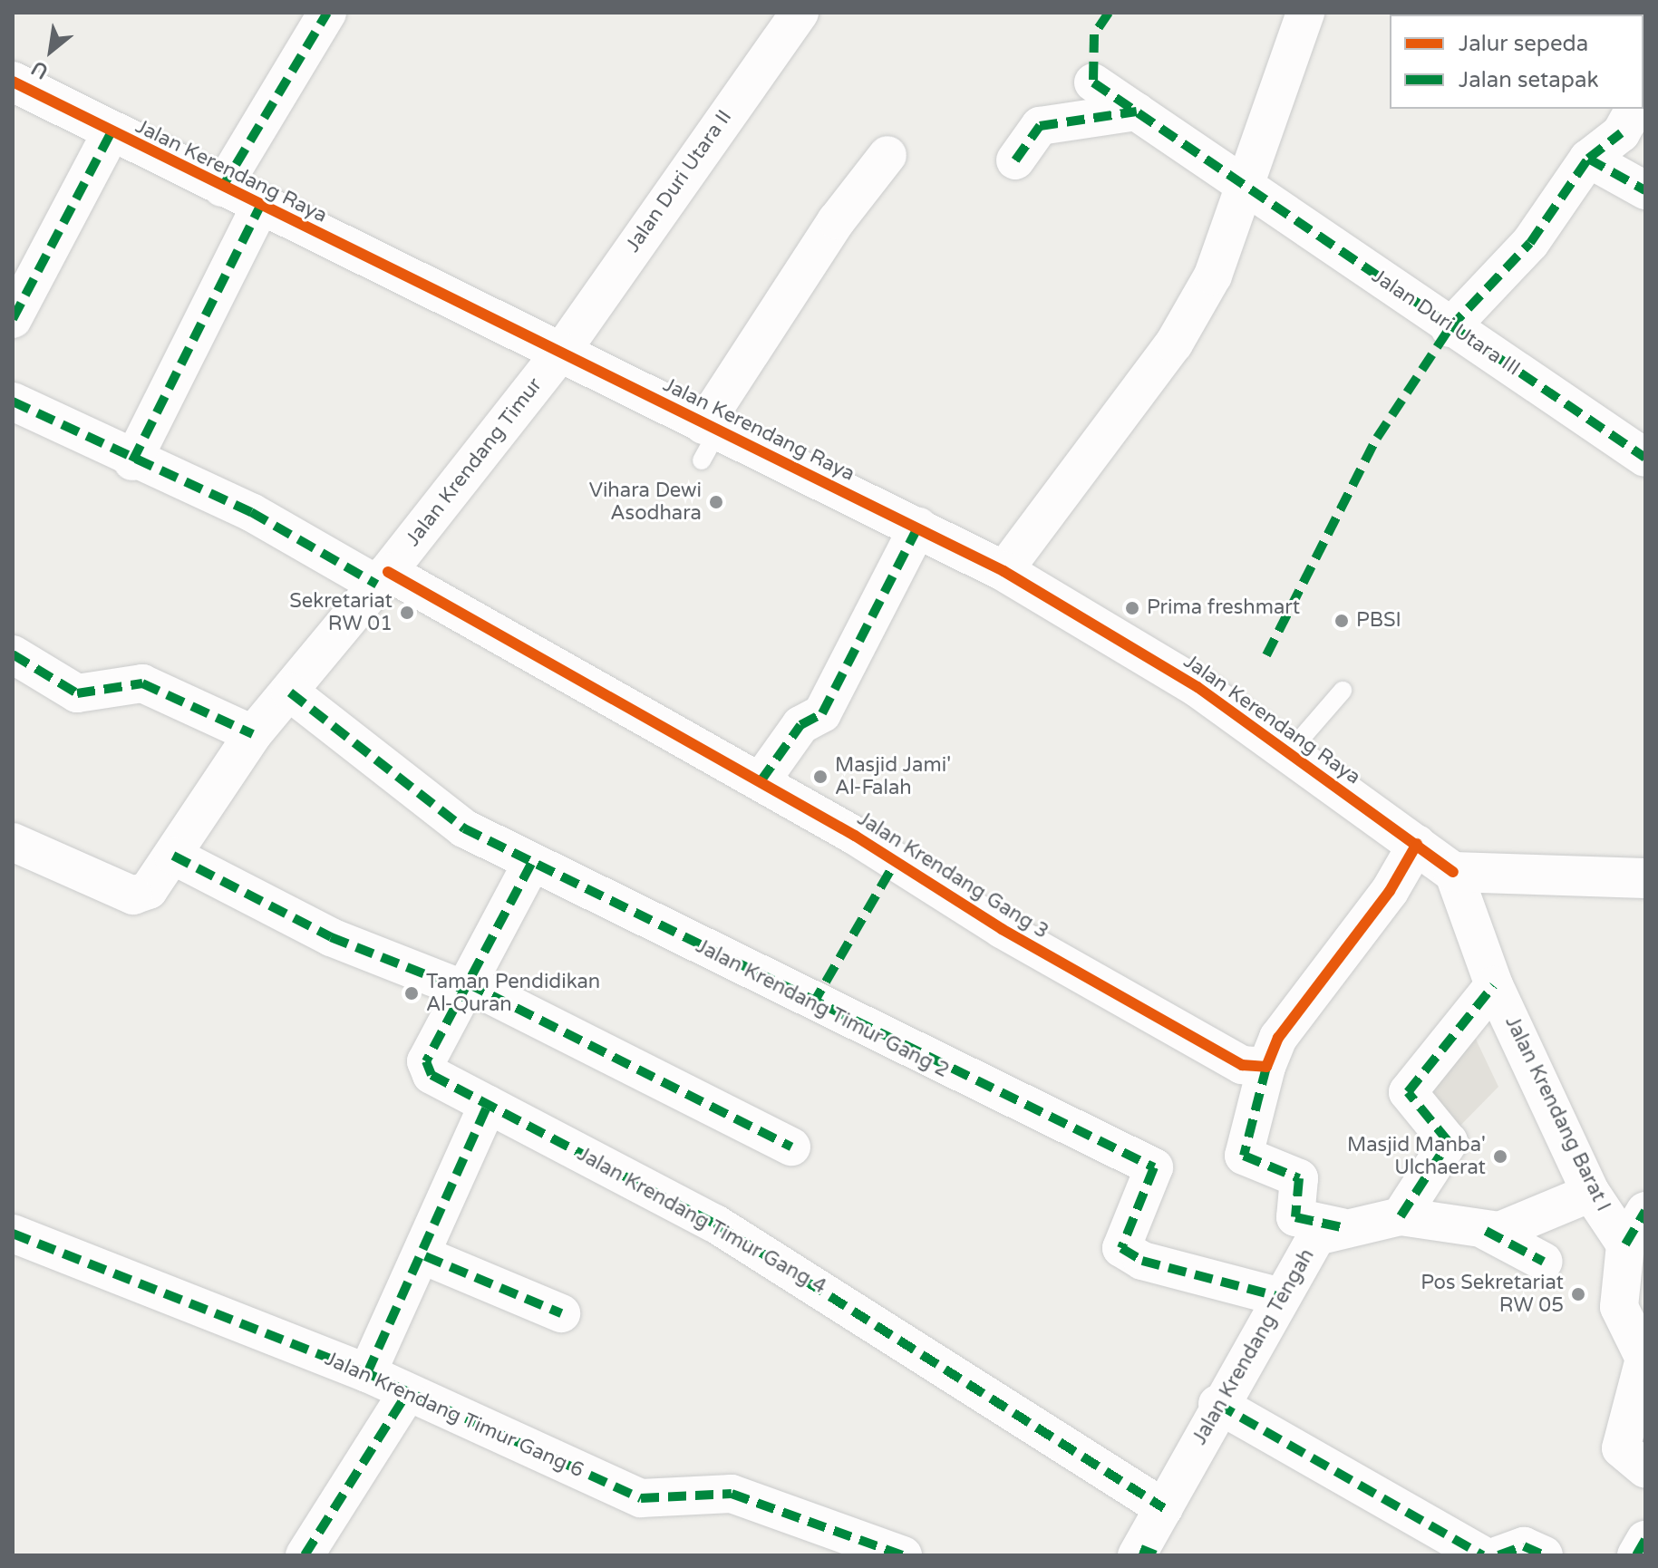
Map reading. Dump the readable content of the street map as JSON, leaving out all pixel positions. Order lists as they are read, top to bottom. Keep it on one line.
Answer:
{"streets":{"street":["Jalan Kerendang Raya","Jalan Duri Utara II","Jalan Duri Utara III","Jalan Krendang Timur","Jalan Krendang Gang 3","Jalan Krendang Timur Gang 2","Jalan Krendang Barat I","Jalan Krendang Timur Gang 4","Jalan Krendang Tengah","Jalan Krendang Timur Gang 6"]},"crossings":[["Jalan Kerendang Raya","Jalan Duri Utara II"],["Jalan Kerendang Raya","Jalan Krendang Timur"],["Jalan Kerendang Raya","Jalan Krendang Barat I"],["Jalan Duri Utara II","Jalan Krendang Timur"],["Jalan Krendang Timur","Jalan Krendang Gang 3"],["Jalan Krendang Timur","Jalan Krendang Timur Gang 2"],["Jalan Krendang Timur Gang 2","Jalan Krendang Timur Gang 4"],["Jalan Krendang Timur Gang 2","Jalan Krendang Tengah"],["Jalan Krendang Barat I","Jalan Krendang Tengah"],["Jalan Krendang Timur Gang 4","Jalan Krendang Tengah"]],"places":["Vihara Dewi Asodhara","Prima freshmart","Sekretariat RW 01","PBSI","Masjid Jami' Al-Falah","Taman Pendidikan Al-Quran","Masjid Manba' Ulchaerat","Pos Sekretariat RW 05"],"legend":["Jalur sepeda","Jalan setapak"],"north":"bottom left"}
